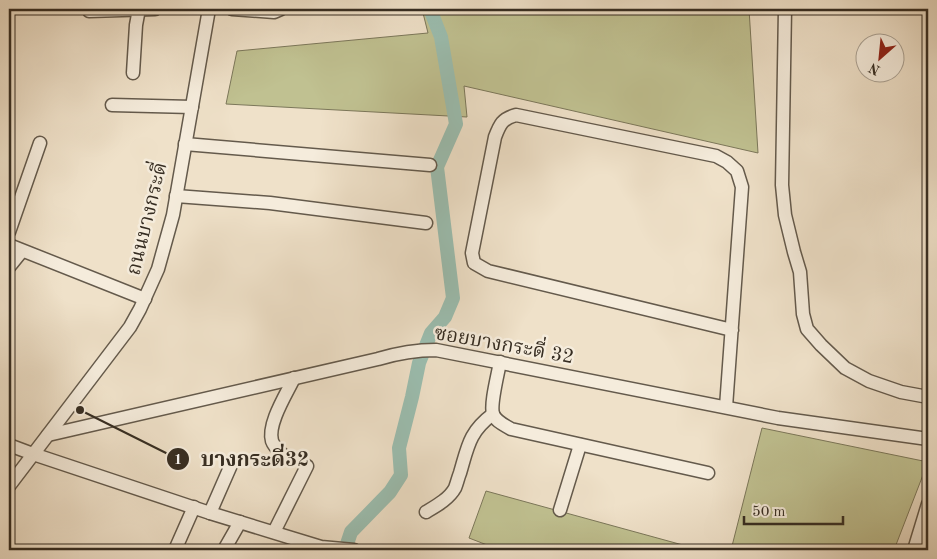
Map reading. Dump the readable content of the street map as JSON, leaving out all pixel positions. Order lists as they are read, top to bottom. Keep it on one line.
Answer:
{"streets":{"street":["ถนนบางกระดี่","ซอยบางกระดี่ 32"]},"crossings":[["ถนนบางกระดี่","ซอยบางกระดี่ 32"]],"places":["บางกระดี่32"],"scale_bar":"50 m","north":"bottom left"}
